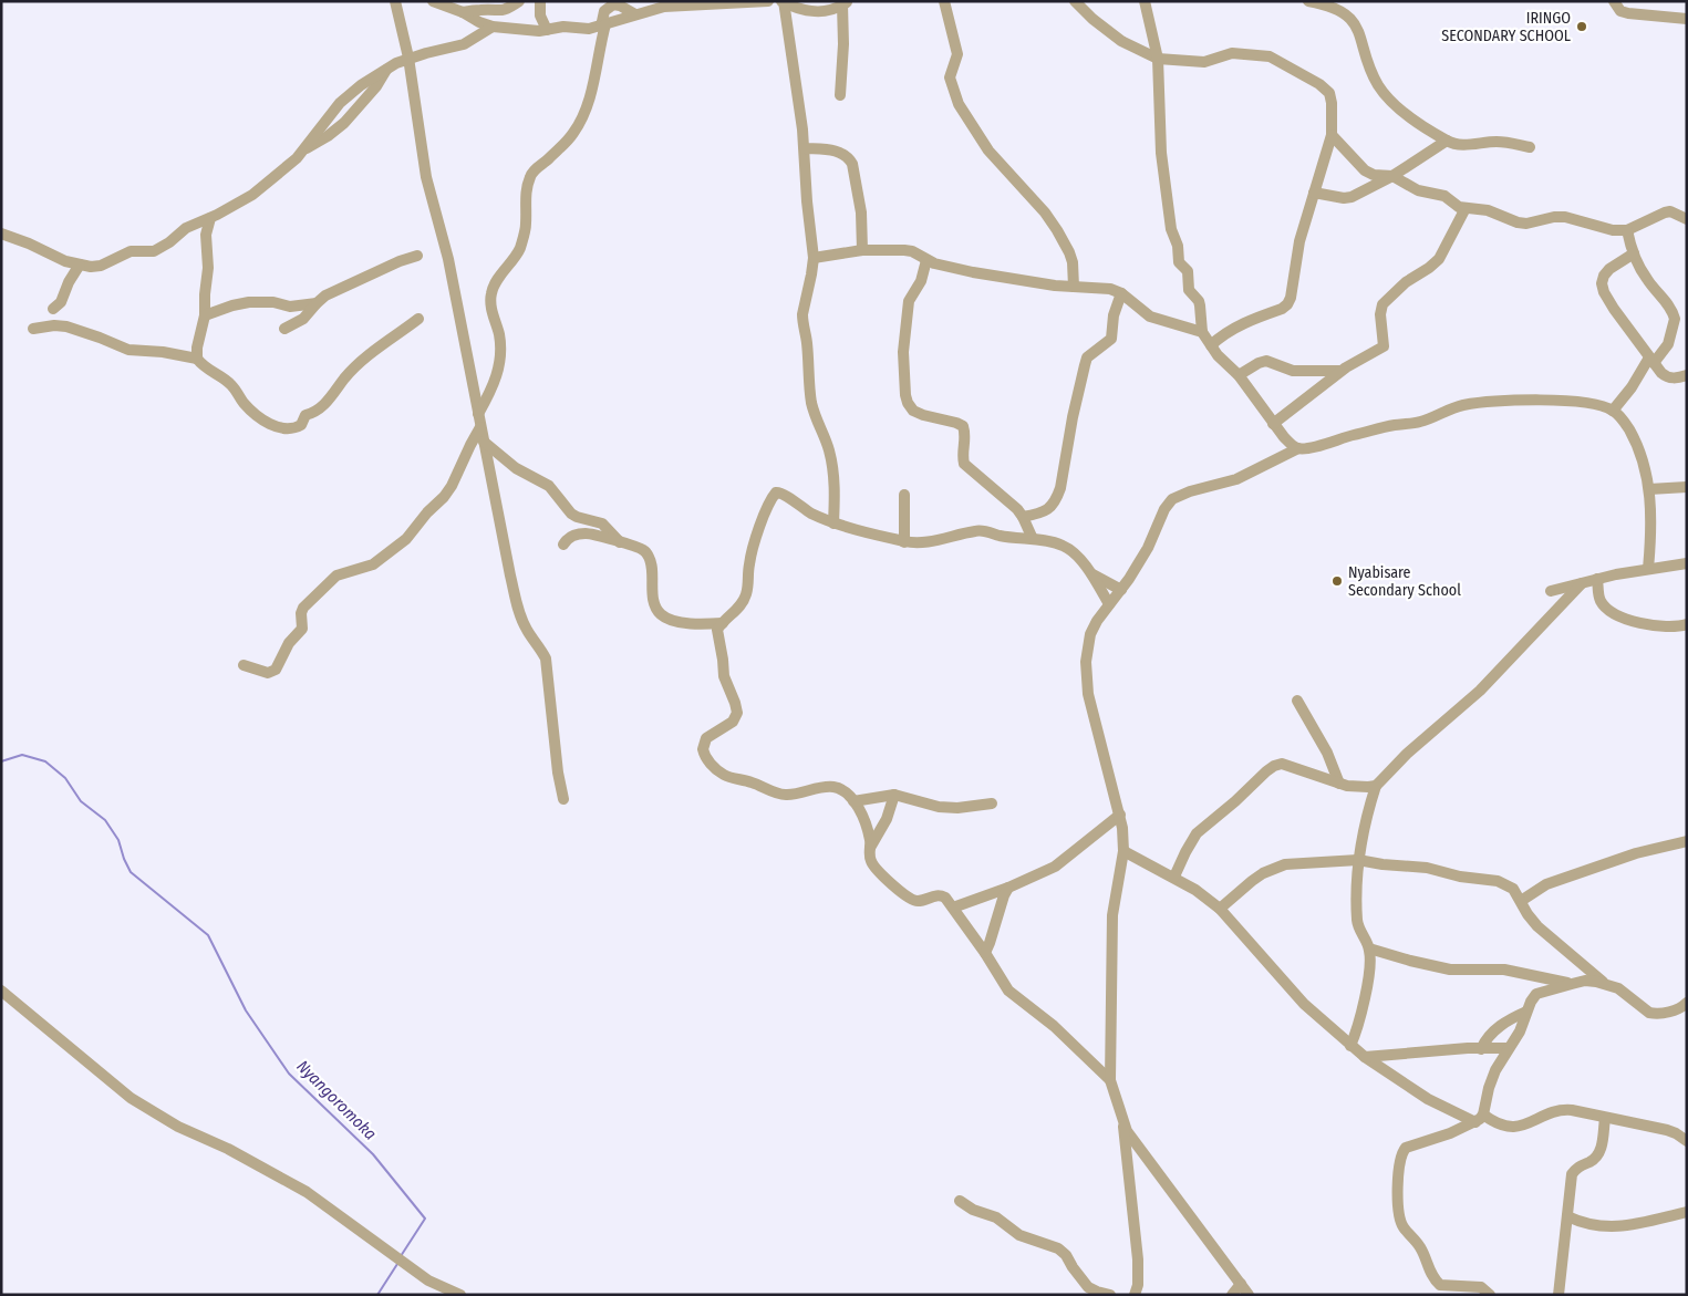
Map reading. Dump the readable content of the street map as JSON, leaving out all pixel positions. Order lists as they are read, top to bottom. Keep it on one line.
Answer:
{"water":["Nyangoromoka"],"places":["IRINGO SECONDARY SCHOOL","Nyabisare Secondary School"]}
